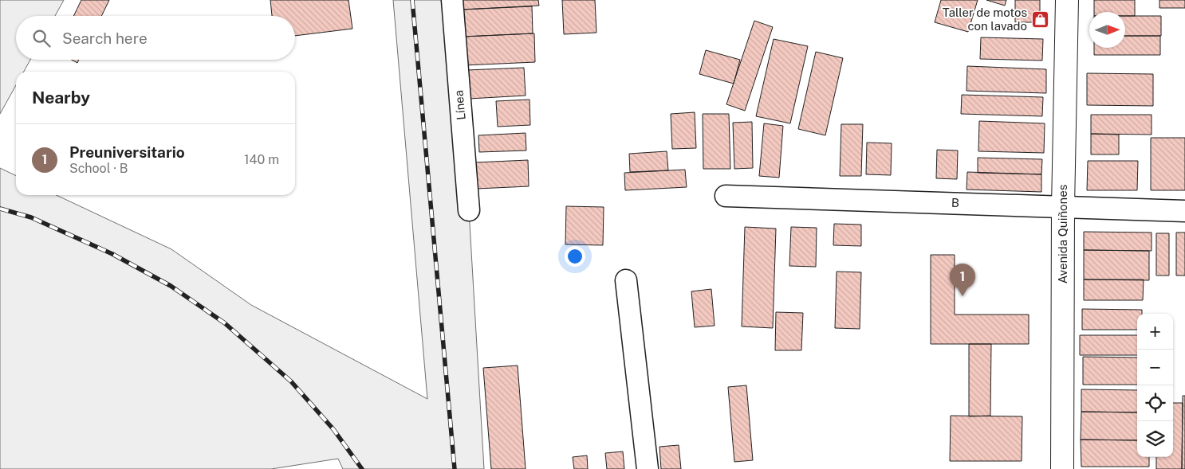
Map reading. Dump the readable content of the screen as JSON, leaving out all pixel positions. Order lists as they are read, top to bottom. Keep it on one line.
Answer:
{"streets":{"main road":["Avenida Quiñones"],"street":["Línea","B"]},"crossings":[["B","Avenida Quiñones"]],"places":{"shop":["Taller de motos con lavado"]},"north":"right","page":{"search":"Search here","heading":"Nearby","list":[{"mark":"1","name":"Preuniversitario","note":"School · B","value":"140 m"}],"pins":"1","map_buttons":["+","−"]}}
